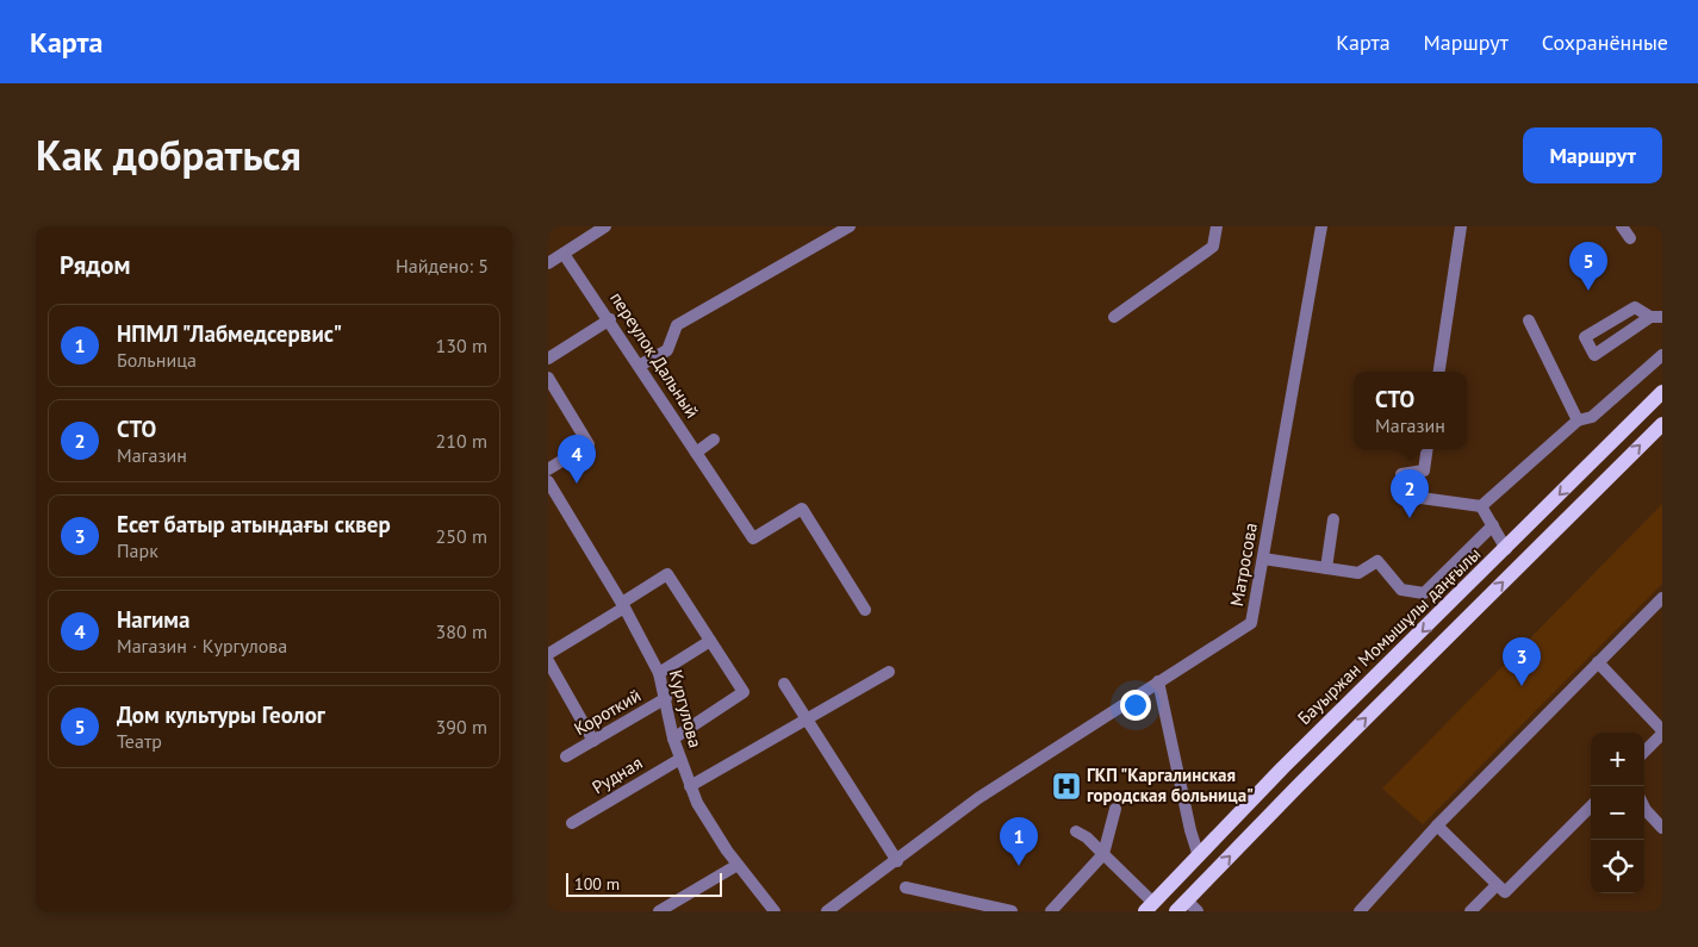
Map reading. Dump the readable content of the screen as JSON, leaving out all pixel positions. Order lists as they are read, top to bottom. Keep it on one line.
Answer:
{"streets":{"main road":["Бауыржан Момышұлы даңғылы"],"street":["переулок Дальный","Матросова","Кургулова","Короткий","Рудная"]},"crossings":[["Кургулова","Короткий"],["Кургулова","Рудная"]],"places":{"hospital":["ГКП \"Каргалинская городская больница\""]},"scale_bar":"100 m","page":{"header":"Карта","nav":["Карта","Маршрут","Сохранённые"],"title":"Как добраться","buttons":"Маршрут","heading":["Рядом","Найдено: 5"],"pins":["5","4","2","3","1"],"list":[{"mark":"1","name":"НПМЛ \"Лабмедсервис\"","note":"Больница","value":"130 m"},{"mark":"2","name":"СТО","note":"Магазин","value":"210 m"},{"mark":"3","name":"Есет батыр атындағы сквер","note":"Парк","value":"250 m"},{"mark":"4","name":"Нагима","note":"Магазин · Кургулова","value":"380 m"},{"mark":"5","name":"Дом культуры Геолог","note":"Театр","value":"390 m"}],"popup":["СТО","Магазин"],"map_buttons":["+","−"],"scale":"100 m"}}
